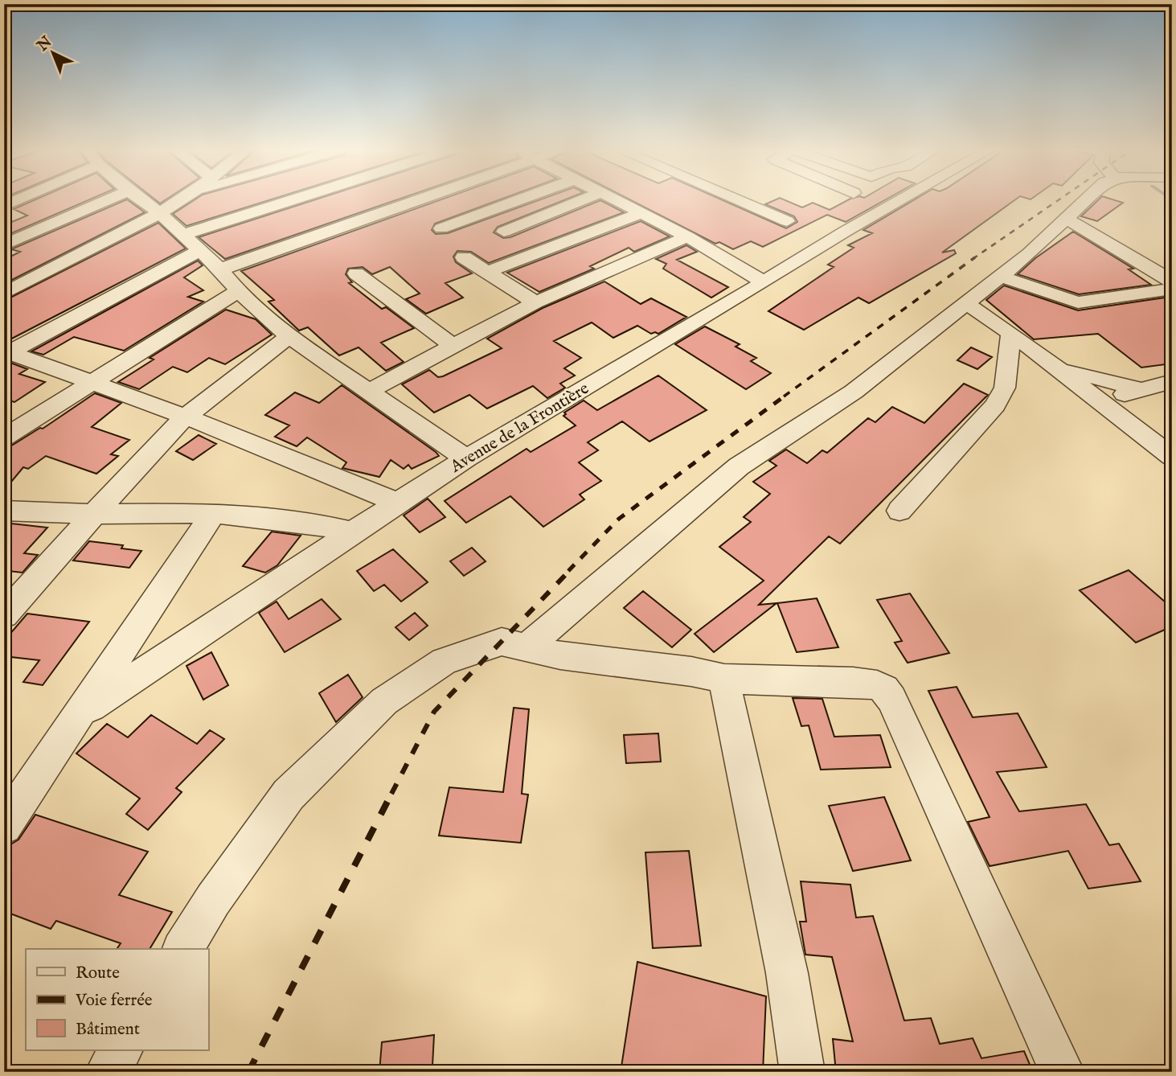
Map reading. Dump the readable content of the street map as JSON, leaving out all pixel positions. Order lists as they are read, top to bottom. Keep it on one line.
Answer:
{"streets":{"street":["Avenue de la Frontière"]},"legend":["Route","Voie ferrée","Bâtiment"],"north":"top left"}
